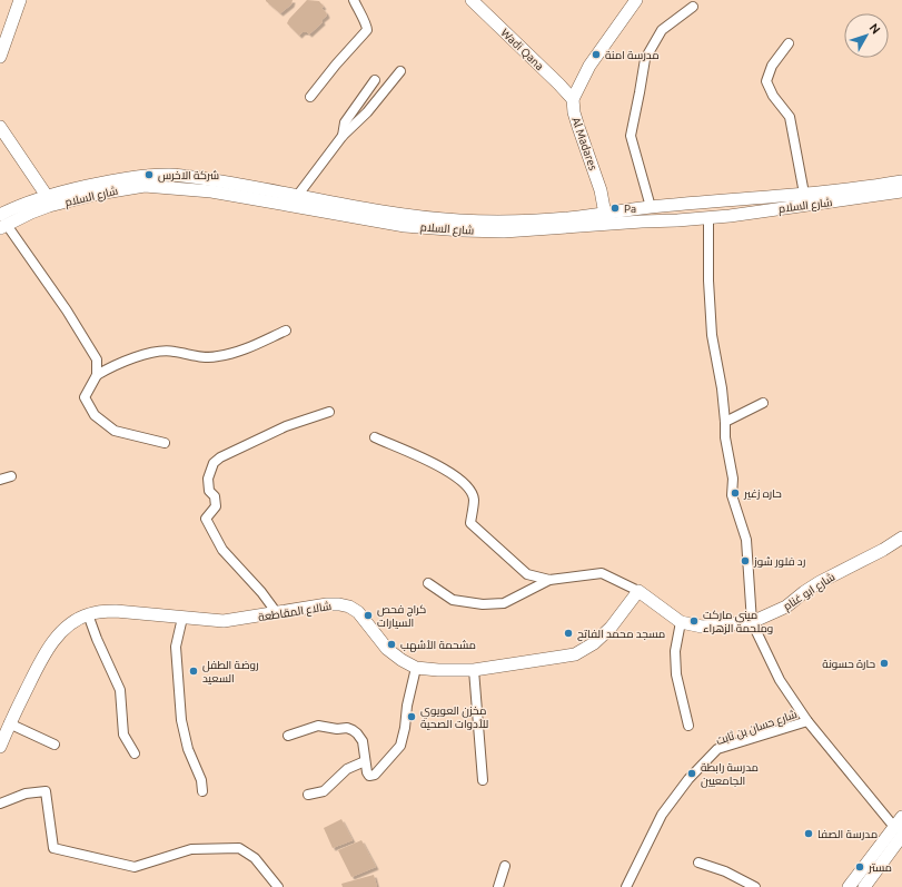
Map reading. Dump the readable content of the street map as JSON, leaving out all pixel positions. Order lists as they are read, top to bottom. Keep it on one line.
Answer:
{"streets":{"main road":["Wadi Qana","Al Madares","شارع السلام","شارع ابو غنام","شالاع المقاطعة"],"street":["شارع حسان بن ثابت"]},"crossings":[["Wadi Qana","Al Madares"],["Al Madares","شارع السلام"],["شارع ابو غنام","شالاع المقاطعة"]],"places":["مدرسة امنة","شركة الاخرس","Pa","حاره زغير","رد فلور شوز","كراج فحص السيارات","ميني ماركت وملحمة الزهراء","مسجد محمد الفاتح","مشحمة الأشهب","حارة حسونة","روضة الطفل السعيد","مخزن العويوي للأدوات الصحية","مدرسة رابطة الجامعيين","مدرسة الصفا","مستر"],"north":"top right"}
